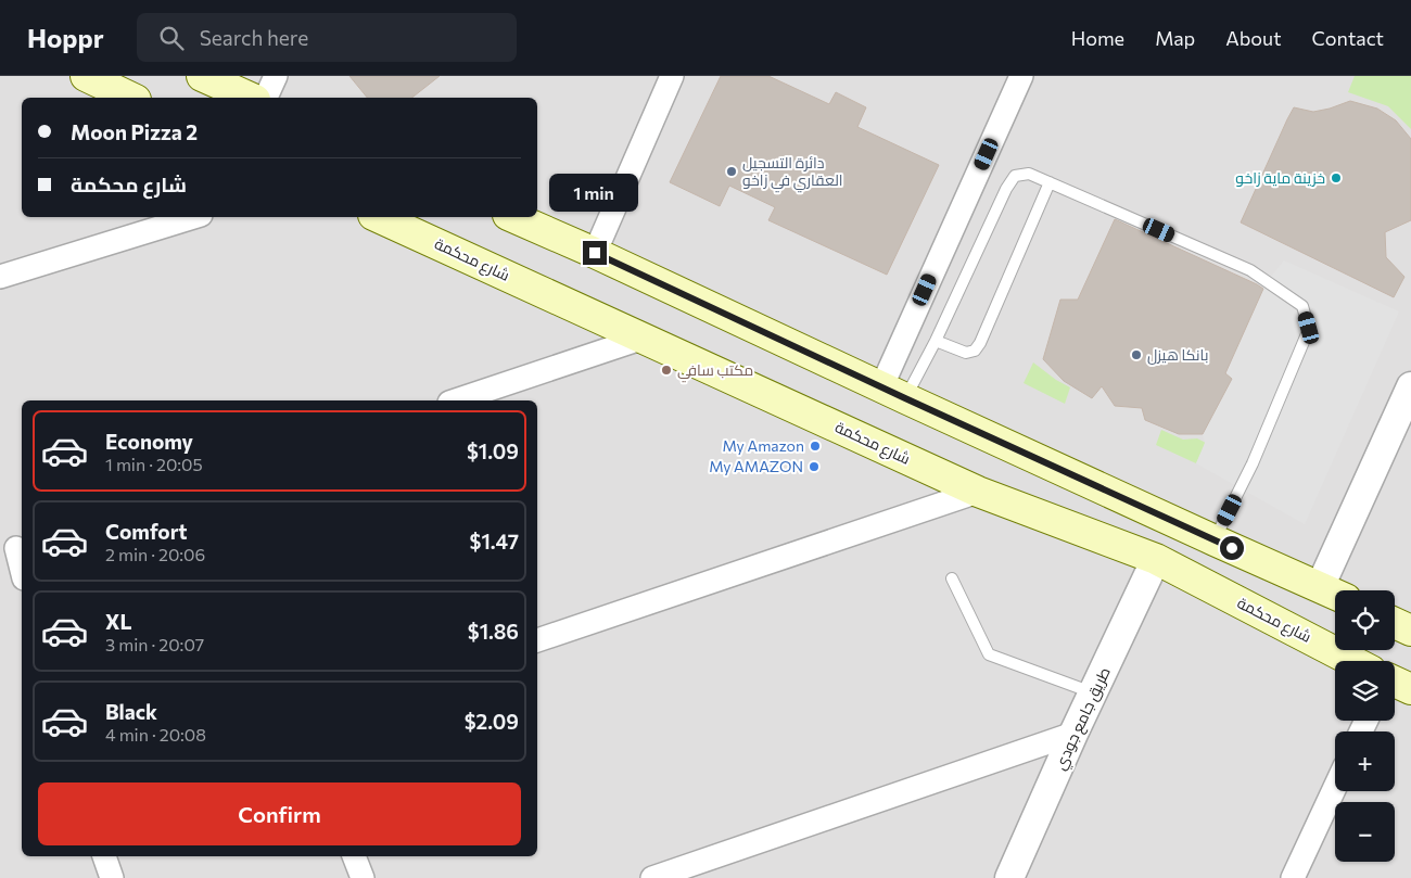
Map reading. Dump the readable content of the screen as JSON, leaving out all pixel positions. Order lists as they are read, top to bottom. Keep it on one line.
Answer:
{"streets":{"main road":["شارع محكمة"],"street":["طريق جامع جودي"]},"crossings":[["شارع محكمة","طريق جامع جودي"]],"places":["دائرة التسجيل العقاري في زاخو","خزينة ماية زاخو","بانکا هیزل","مكتب سافي","My Amazon","My AMAZON"],"page":{"header":"Hoppr","search":"Search here","nav":["Home","Map","About","Contact"],"banner":["Moon Pizza 2","شارع محكمة"],"bubble":"1 min","list":[{"name":"Economy","note":"1 min · 20:05","value":"$1.09"},{"name":"Comfort","note":"2 min · 20:06","value":"$1.47"},{"name":"XL","note":"3 min · 20:07","value":"$1.86"},{"name":"Black","note":"4 min · 20:08","value":"$2.09"}],"map_buttons":["+","−"],"buttons":"Confirm"}}
